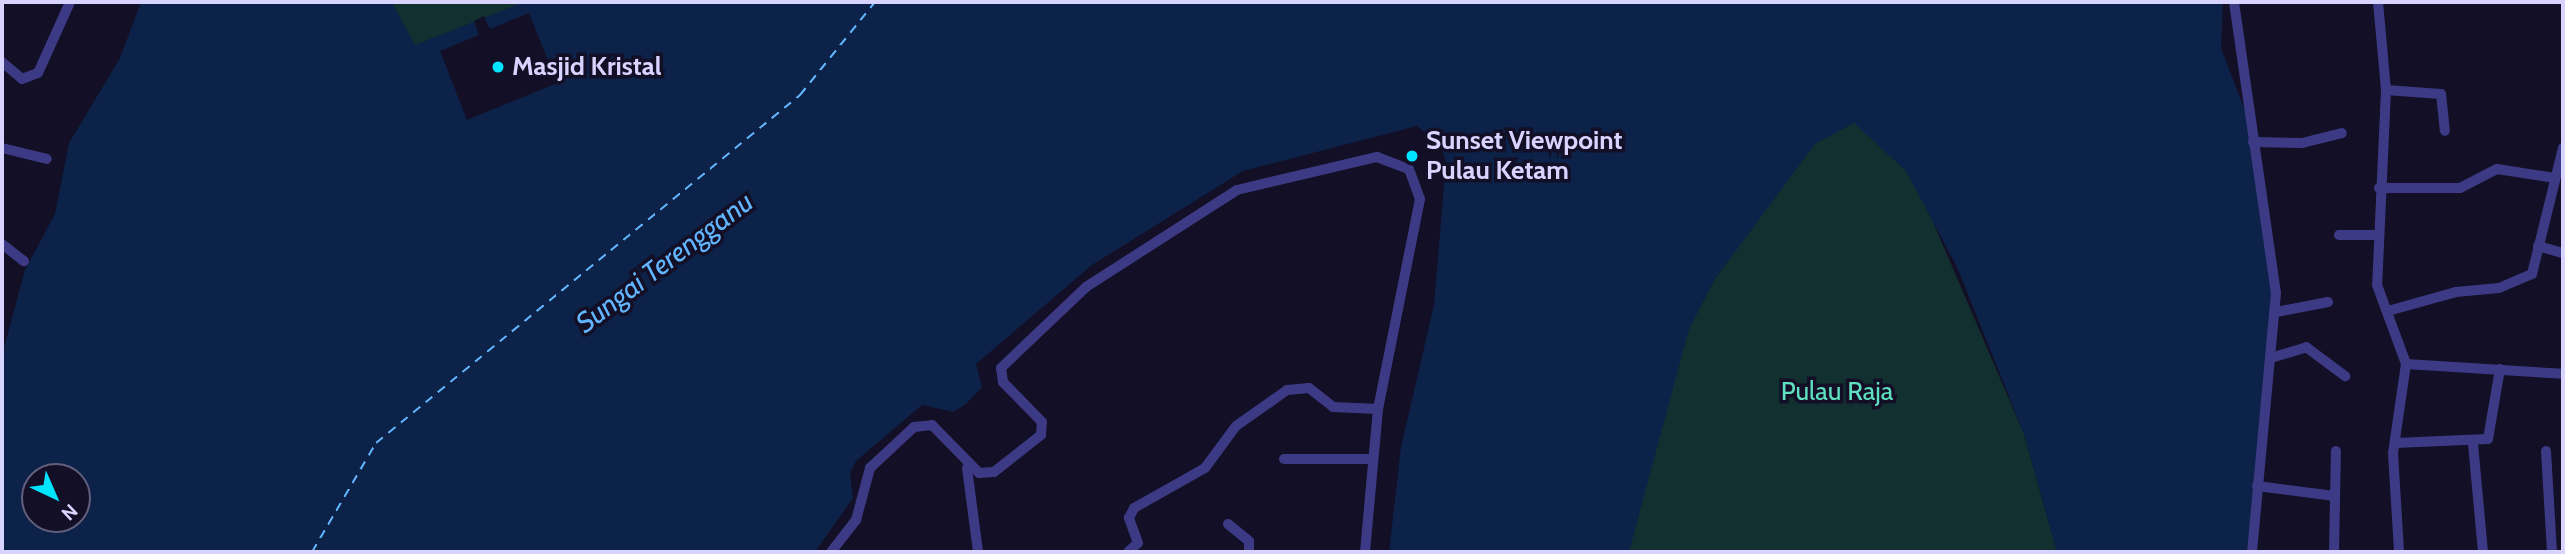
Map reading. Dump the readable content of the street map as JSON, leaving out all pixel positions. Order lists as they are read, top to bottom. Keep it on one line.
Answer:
{"water":["Sungai Terengganu"],"parks":["Pulau Raja"],"places":["Masjid Kristal","Sunset Viewpoint Pulau Ketam"],"north":"bottom right"}
